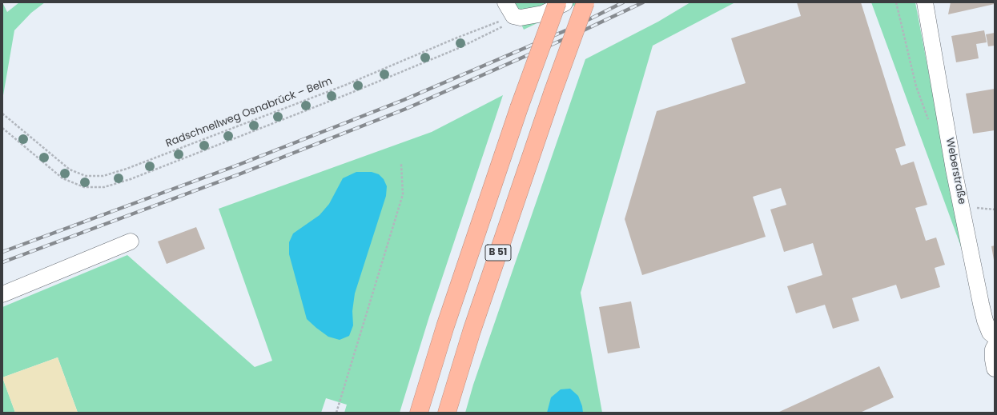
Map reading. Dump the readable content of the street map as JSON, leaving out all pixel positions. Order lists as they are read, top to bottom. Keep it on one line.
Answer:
{"streets":{"highway":["B 51"],"street":["Weberstraße"],"path":["Radschnellweg Osnabrück – Belm"]}}
